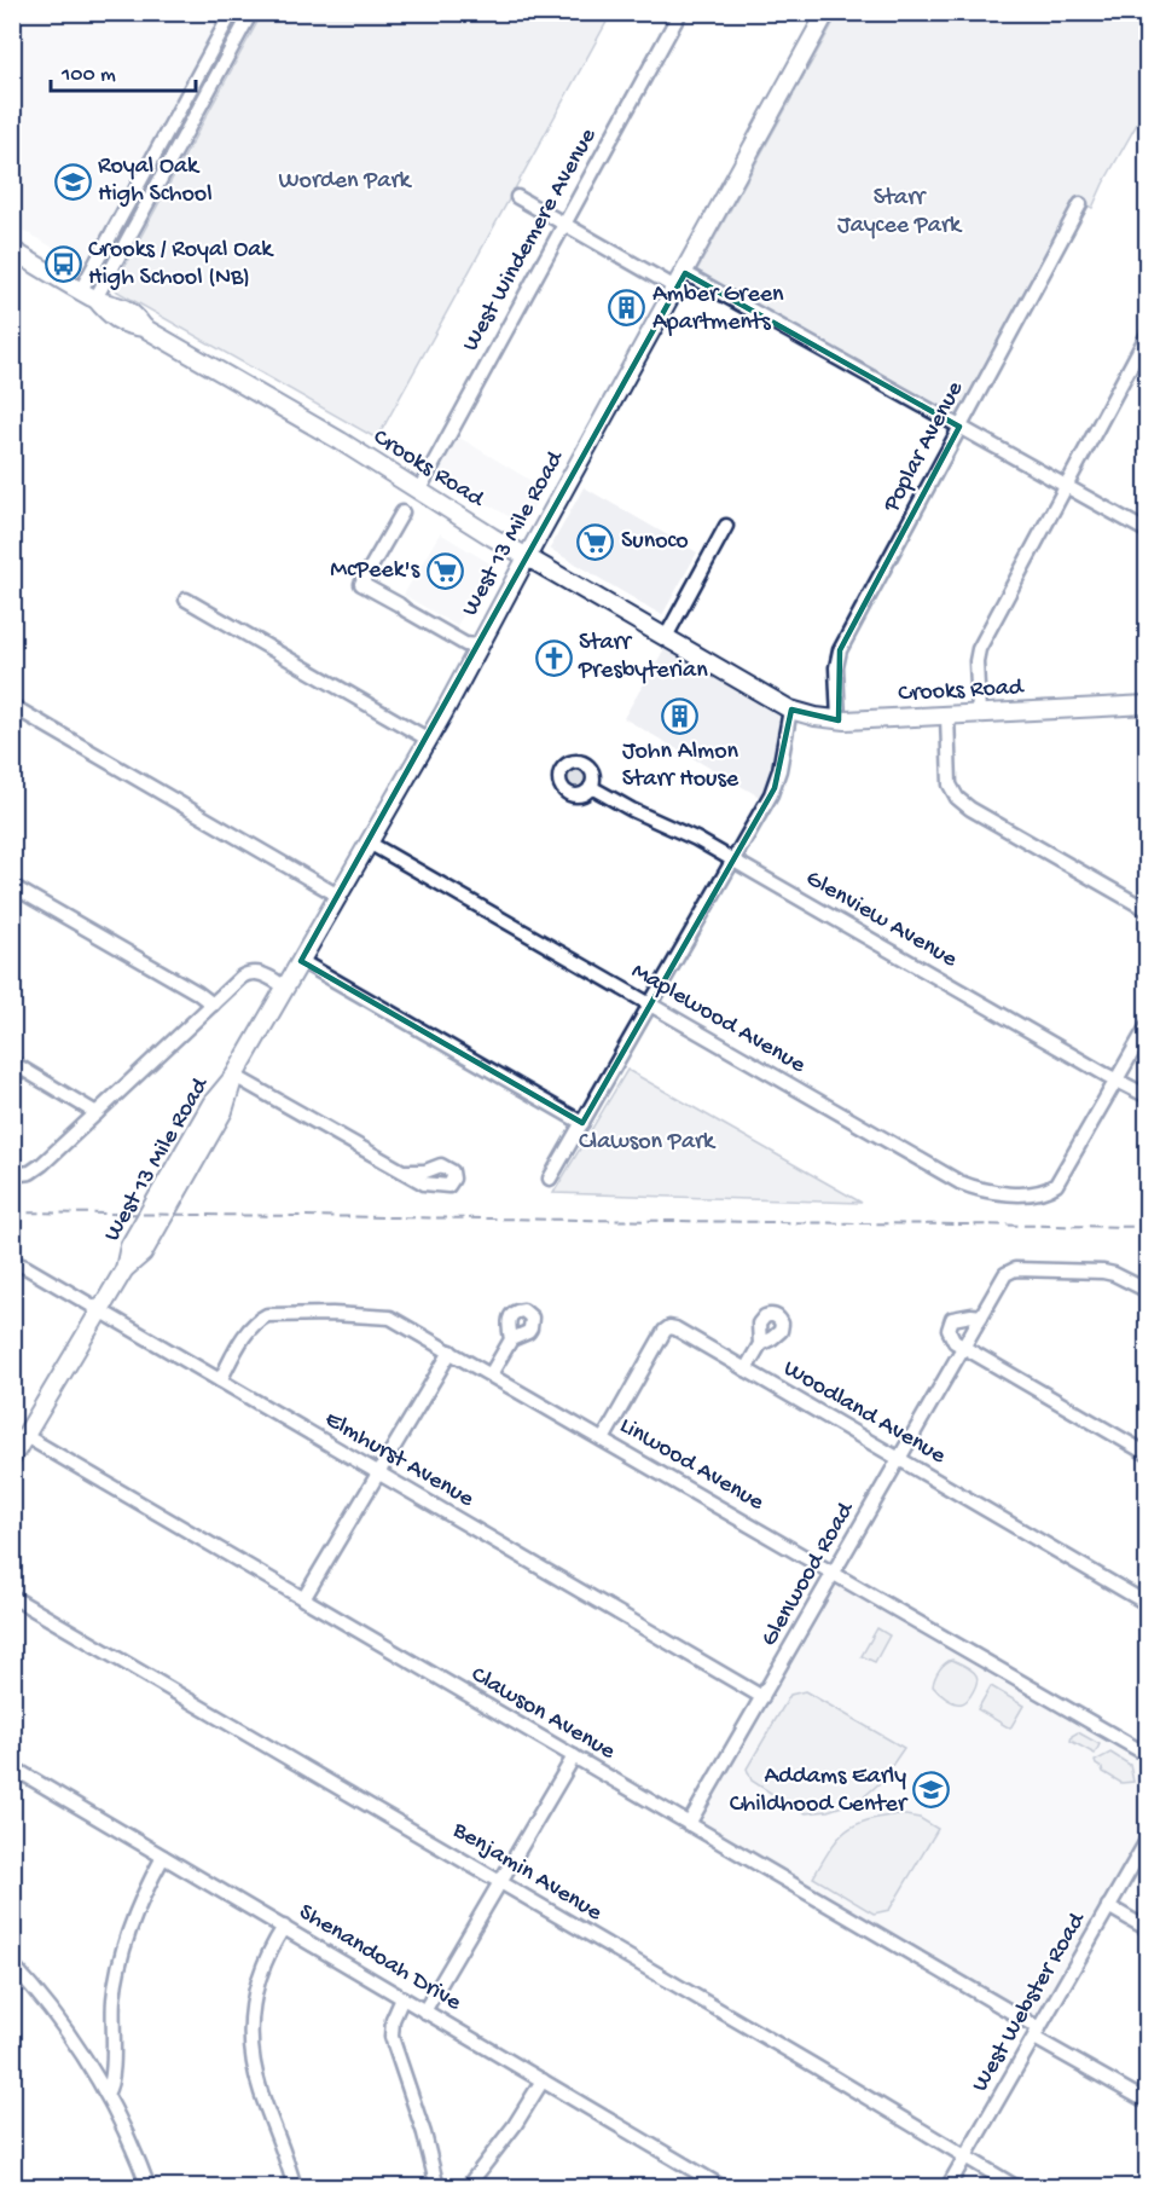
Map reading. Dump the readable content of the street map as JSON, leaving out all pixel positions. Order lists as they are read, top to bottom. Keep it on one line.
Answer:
{"streets":{"main road":["Crooks Road","West 13 Mile Road"],"street":["West Windemere Avenue","Poplar Avenue","Glenview Avenue","Maplewood Avenue","Woodland Avenue","Elmhurst Avenue","Linwood Avenue","Glenwood Road","Clawson Avenue","Benjamin Avenue","Shenandoah Drive","West Webster Road"]},"crossings":[["West Windemere Avenue","Crooks Road"],["Poplar Avenue","Crooks Road"],["Crooks Road","West 13 Mile Road"],["West 13 Mile Road","Maplewood Avenue"],["West 13 Mile Road","Elmhurst Avenue"],["West 13 Mile Road","Clawson Avenue"],["Glenview Avenue","Maplewood Avenue"],["Woodland Avenue","Linwood Avenue"],["Woodland Avenue","Glenwood Road"],["Elmhurst Avenue","Linwood Avenue"],["Elmhurst Avenue","Glenwood Road"],["Linwood Avenue","Glenwood Road"],["Glenwood Road","Clawson Avenue"],["Clawson Avenue","West Webster Road"],["Benjamin Avenue","West Webster Road"]],"parks":["Worden Park","Starr Jaycee Park","Clawson Park"],"places":{"school or university":["Royal Oak High School","Addams Early Childhood Center"],"bus stop":["Crooks / Royal Oak High School (NB)"],"building":["Amber Green Apartments","John Almon Starr House"],"supermarket":["Sunoco","McPeek's"],"church":["Starr Presbyterian"]},"scale_bar":"100 m"}
